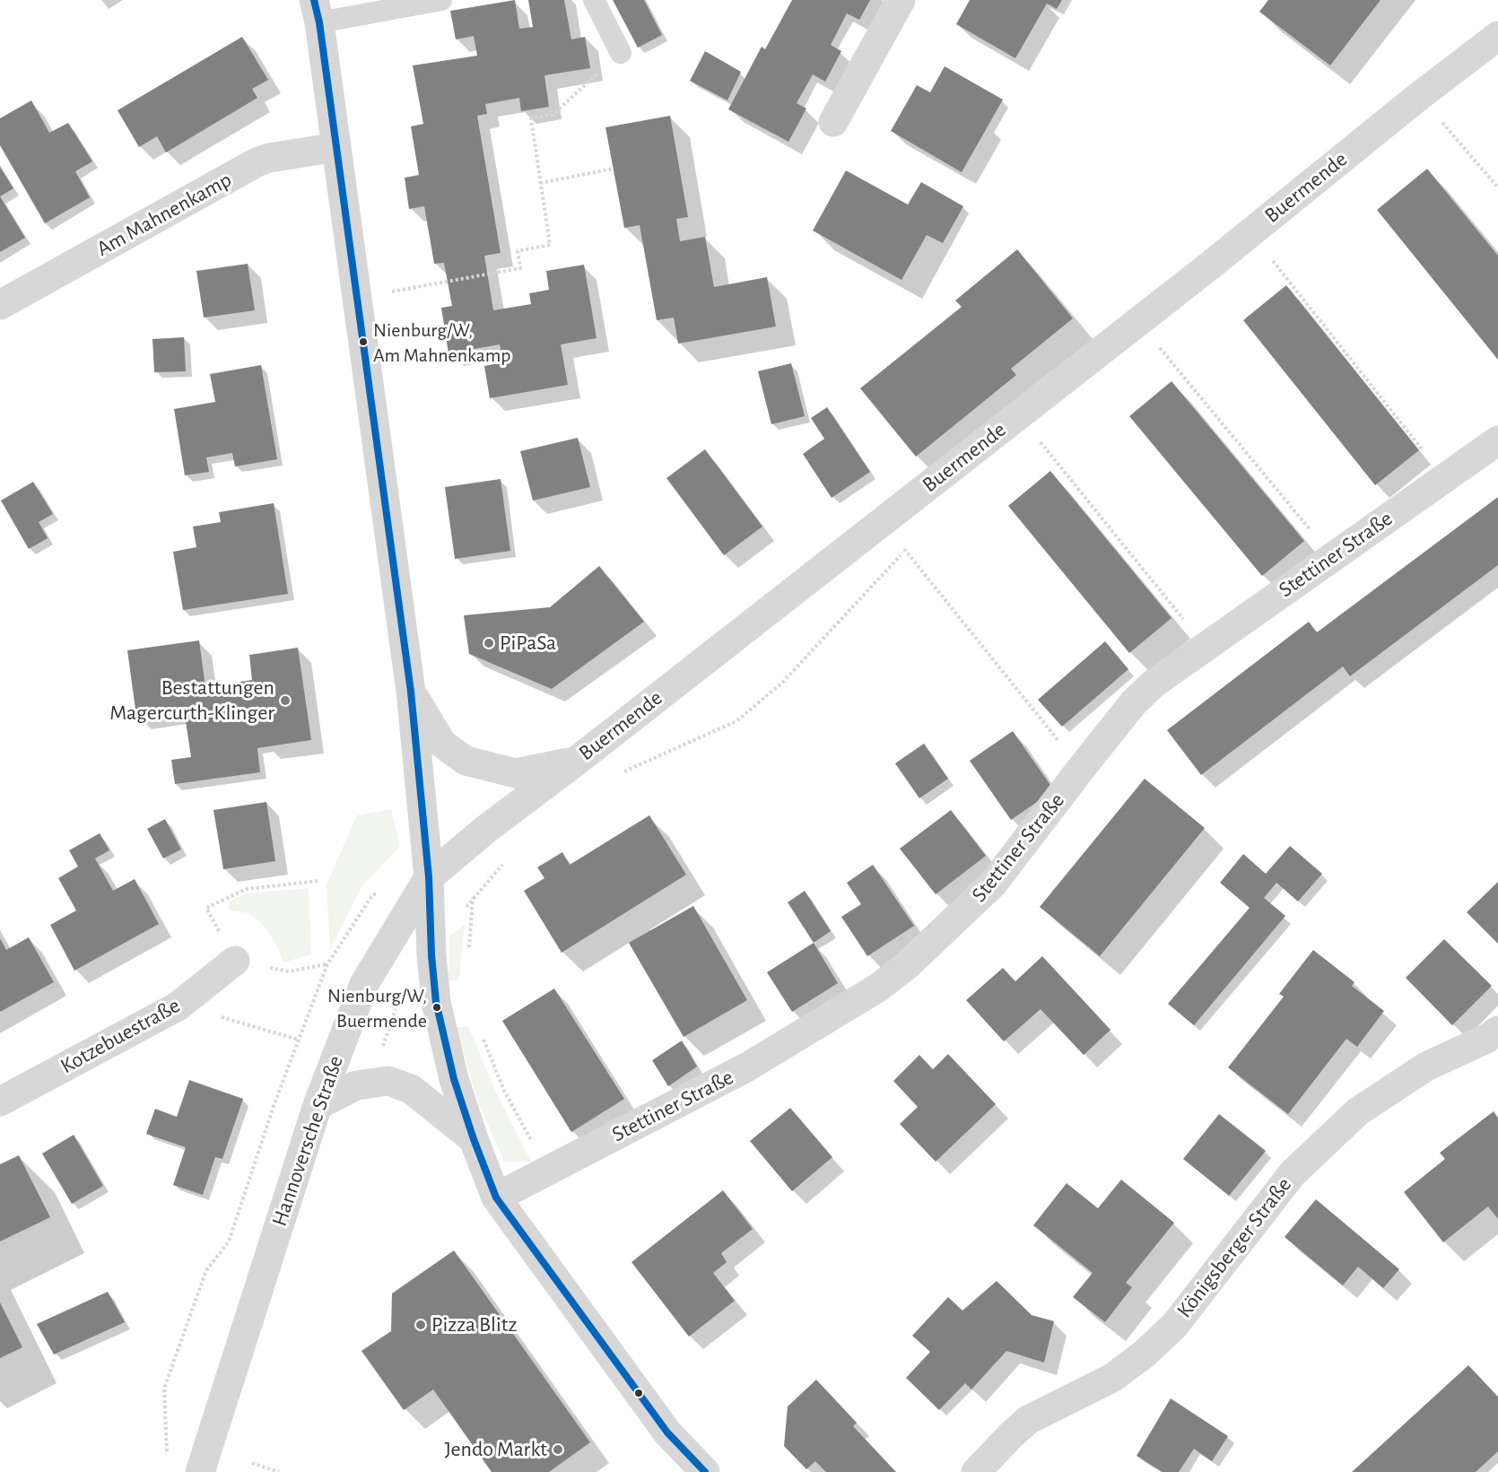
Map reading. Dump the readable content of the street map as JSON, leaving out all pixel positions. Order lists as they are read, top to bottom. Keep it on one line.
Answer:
{"streets":{"street":["Buermende","Am Mahnenkamp","Stettiner Straße","Kotzebuestraße","Hannoversche Straße","Königsberger Straße"]},"crossings":[["Buermende","Hannoversche Straße"]],"places":["Nienburg/W, Am Mahnenkamp","PiPaSa","Bestattungen Magercurth-Klinger","Nienburg/W, Buermende","Pizza Blitz","Jendo Markt"]}
